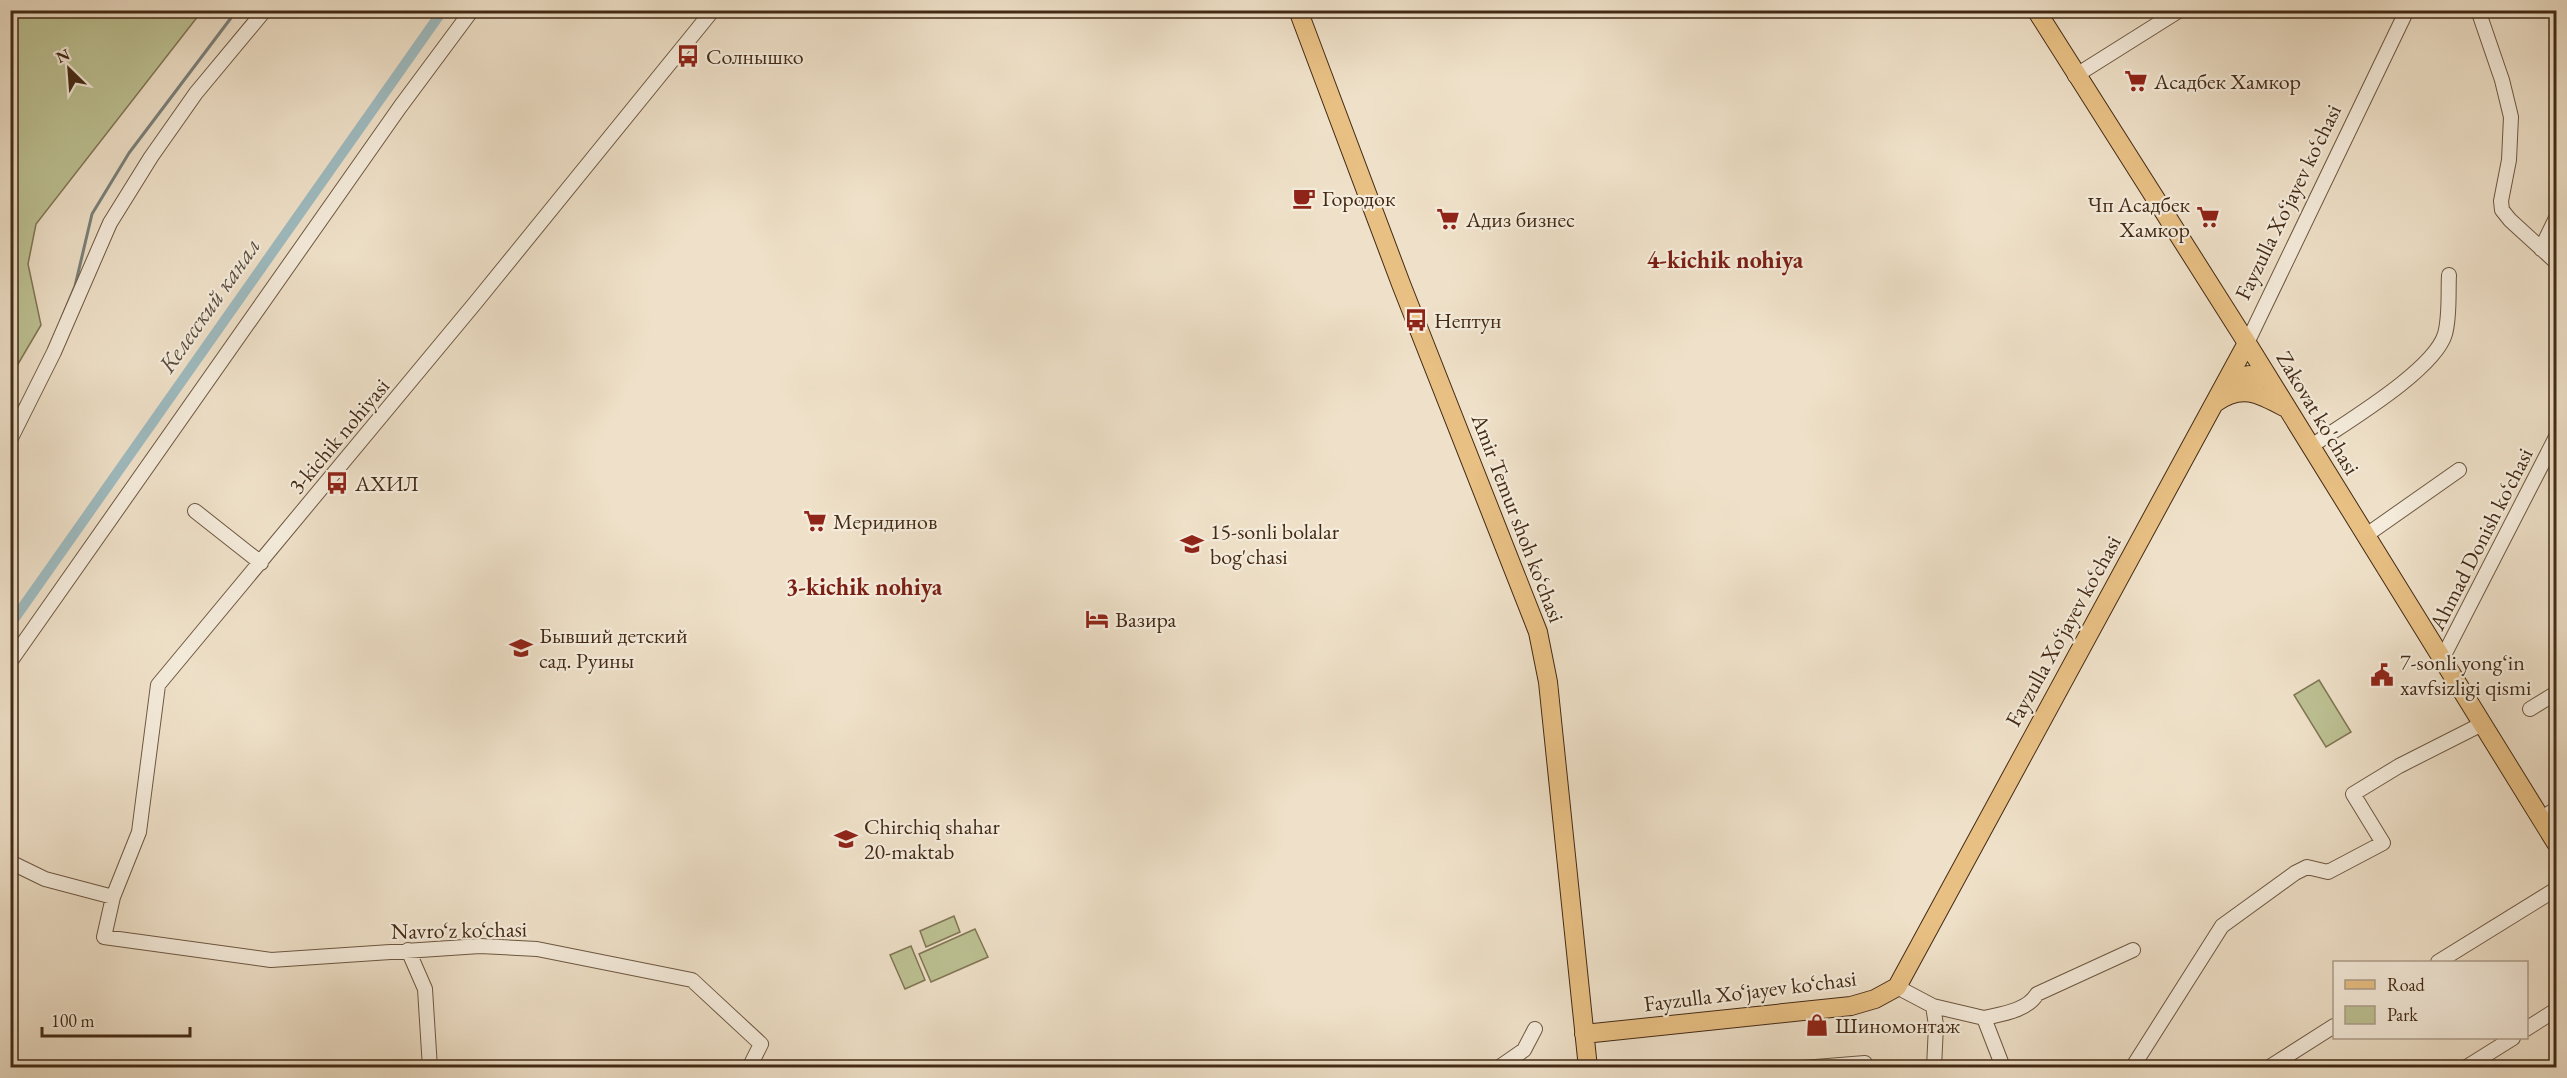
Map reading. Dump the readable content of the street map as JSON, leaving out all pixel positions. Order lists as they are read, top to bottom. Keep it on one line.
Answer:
{"streets":{"main road":["Fayzulla Xo‘jayev ko‘chasi","Zakovat ko'chasi","Amir Temur shoh ko‘chasi"],"street":["3-kichik nohiyasi","Ahmad Donish ko‘chasi","Navro‘z ko‘chasi"]},"crossings":[["Fayzulla Xo‘jayev ko‘chasi","Zakovat ko'chasi"],["Fayzulla Xo‘jayev ko‘chasi","Amir Temur shoh ko‘chasi"],["Zakovat ko'chasi","Ahmad Donish ko‘chasi"],["3-kichik nohiyasi","Navro‘z ko‘chasi"]],"districts":["4-kichik nohiya","3-kichik nohiya"],"water":["Келесский канал"],"places":{"bus stop":["Солнышко","Нептун","АХИЛ"],"supermarket":["Асадбек Хамкор","Чп Асадбек Хамкор","Адиз бизнес","Меридинов"],"cafe":["Городок"],"school or university":["15-sonli bolalar bog'chasi","Бывший детский сад. Руины","Chirchiq shahar 20-maktab"],"hotel":["Вазира"],"public building":["7-sonli yong‘in xavfsizligi qismi"],"shop":["Шиномонтаж"]},"legend":["Road","Park"],"scale_bar":"100 m","north":"top left"}
